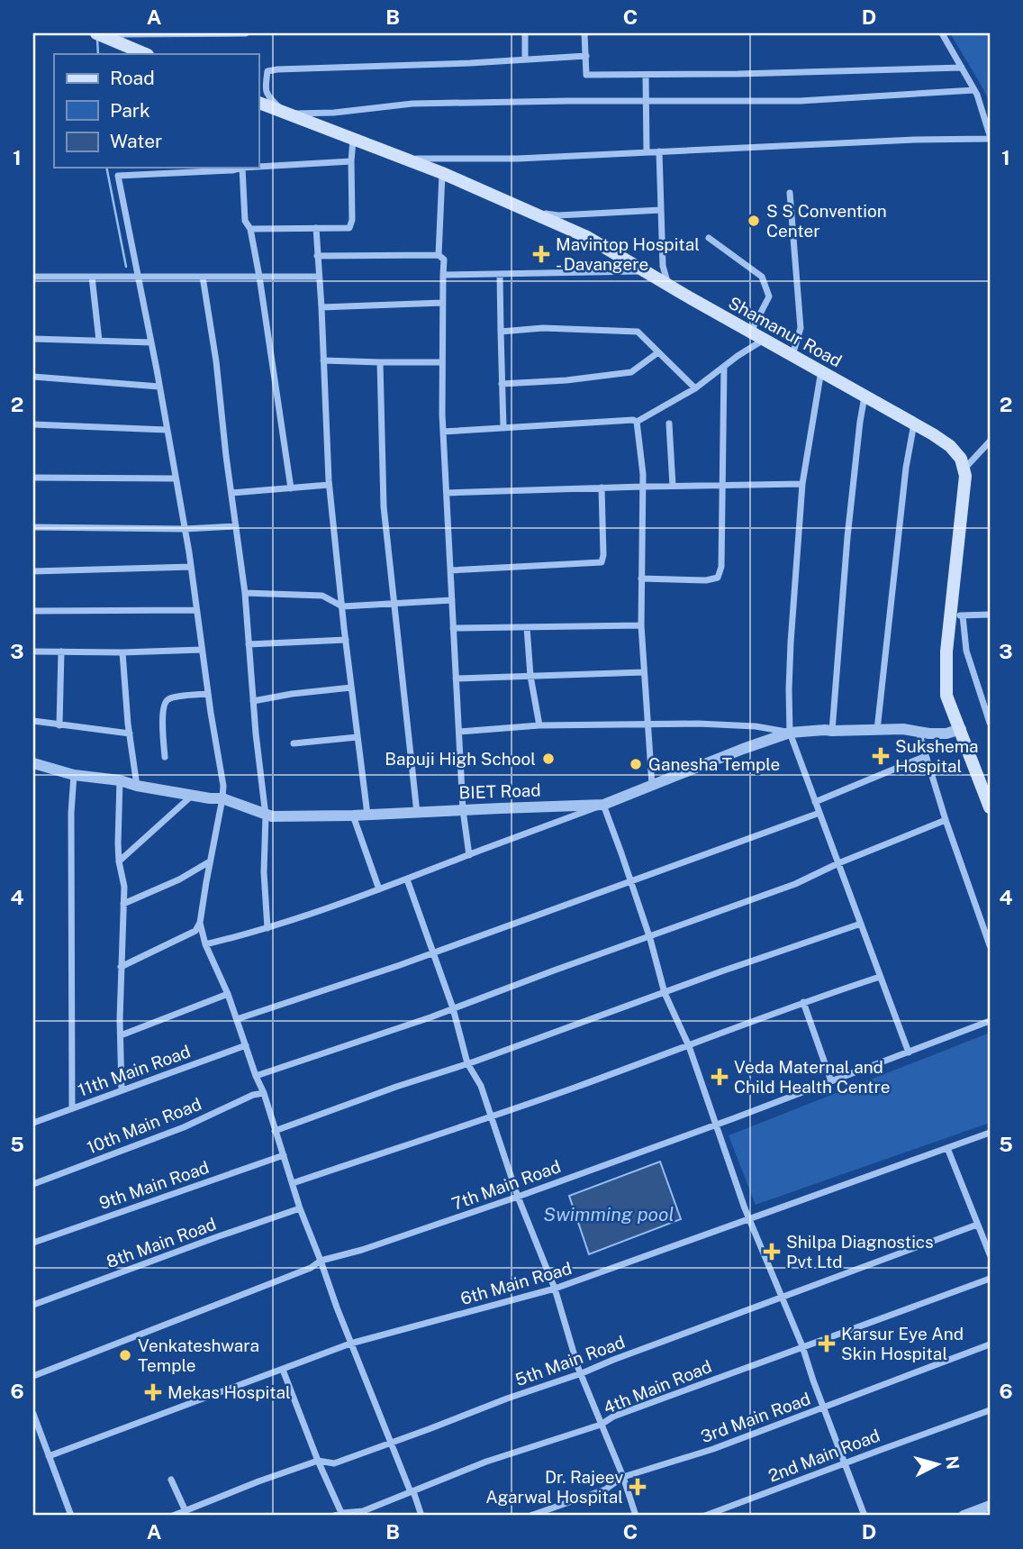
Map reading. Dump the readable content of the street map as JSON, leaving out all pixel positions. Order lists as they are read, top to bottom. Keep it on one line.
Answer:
{"streets":{"main road":["Shamanur Road"],"street":["BIET Road","11th Main Road","10th Main Road","9th Main Road","7th Main Road","8th Main Road","6th Main Road","5th Main Road","4th Main Road","3rd Main Road","2nd Main Road"]},"water":["Swimming pool"],"places":{"other":["S S Convention Center","Bapuji High School","Ganesha Temple","Venkateshwara Temple"],"health":["Mavintop Hospital - Davangere","Sukshema Hospital","Veda Maternal and Child Health Centre","Shilpa Diagnostics Pvt Ltd","Karsur Eye And Skin Hospital","Mekas Hospital","Dr. Rajeev Agarwal Hospital"]},"legend":["Road","Park","Water"],"north":"right","grid":{"columns":["A","B","C","D"],"rows":["1","2","3","4","5","6"]}}
